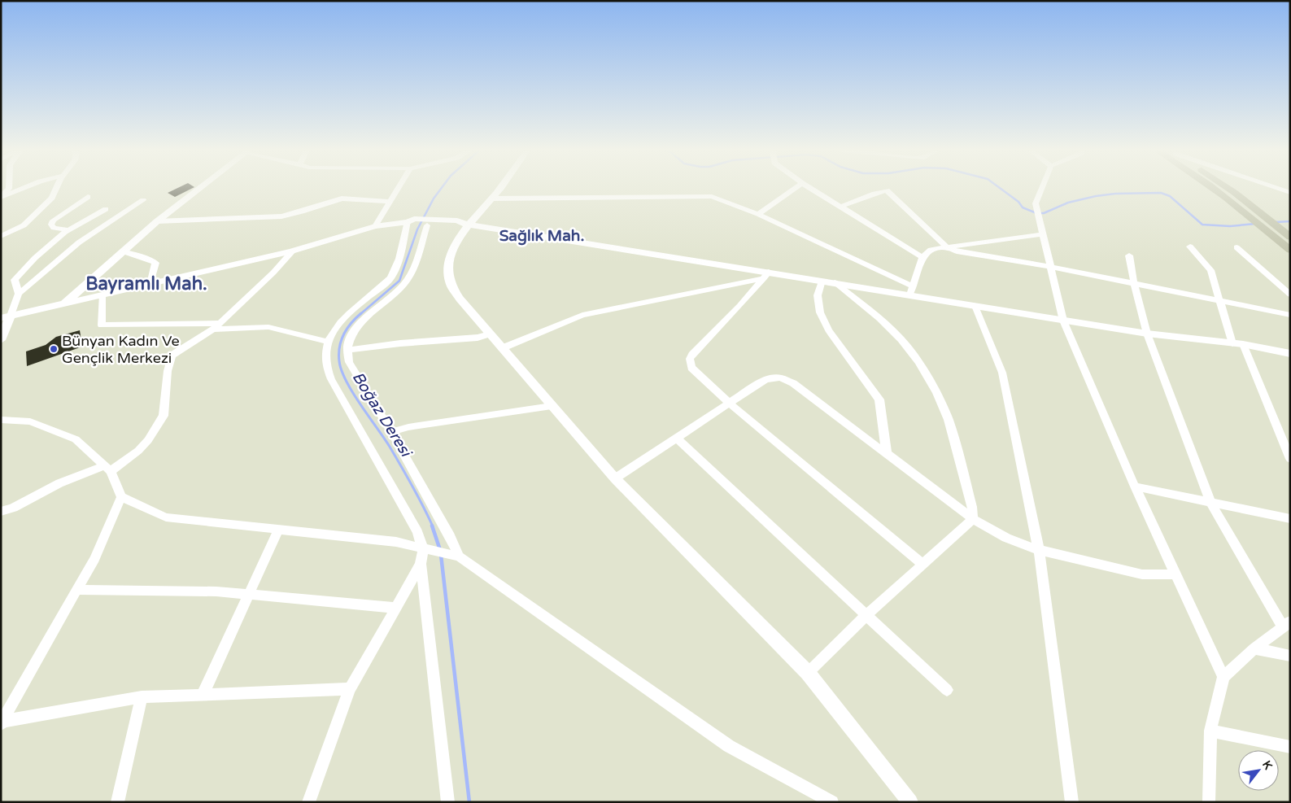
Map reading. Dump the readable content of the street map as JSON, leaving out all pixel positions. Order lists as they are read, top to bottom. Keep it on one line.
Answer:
{"districts":["Sağlık Mah.","Bayramlı Mah."],"water":["Boğaz Deresi"],"places":["Bünyan Kadın Ve Gençlik Merkezi"],"north":"top right"}
